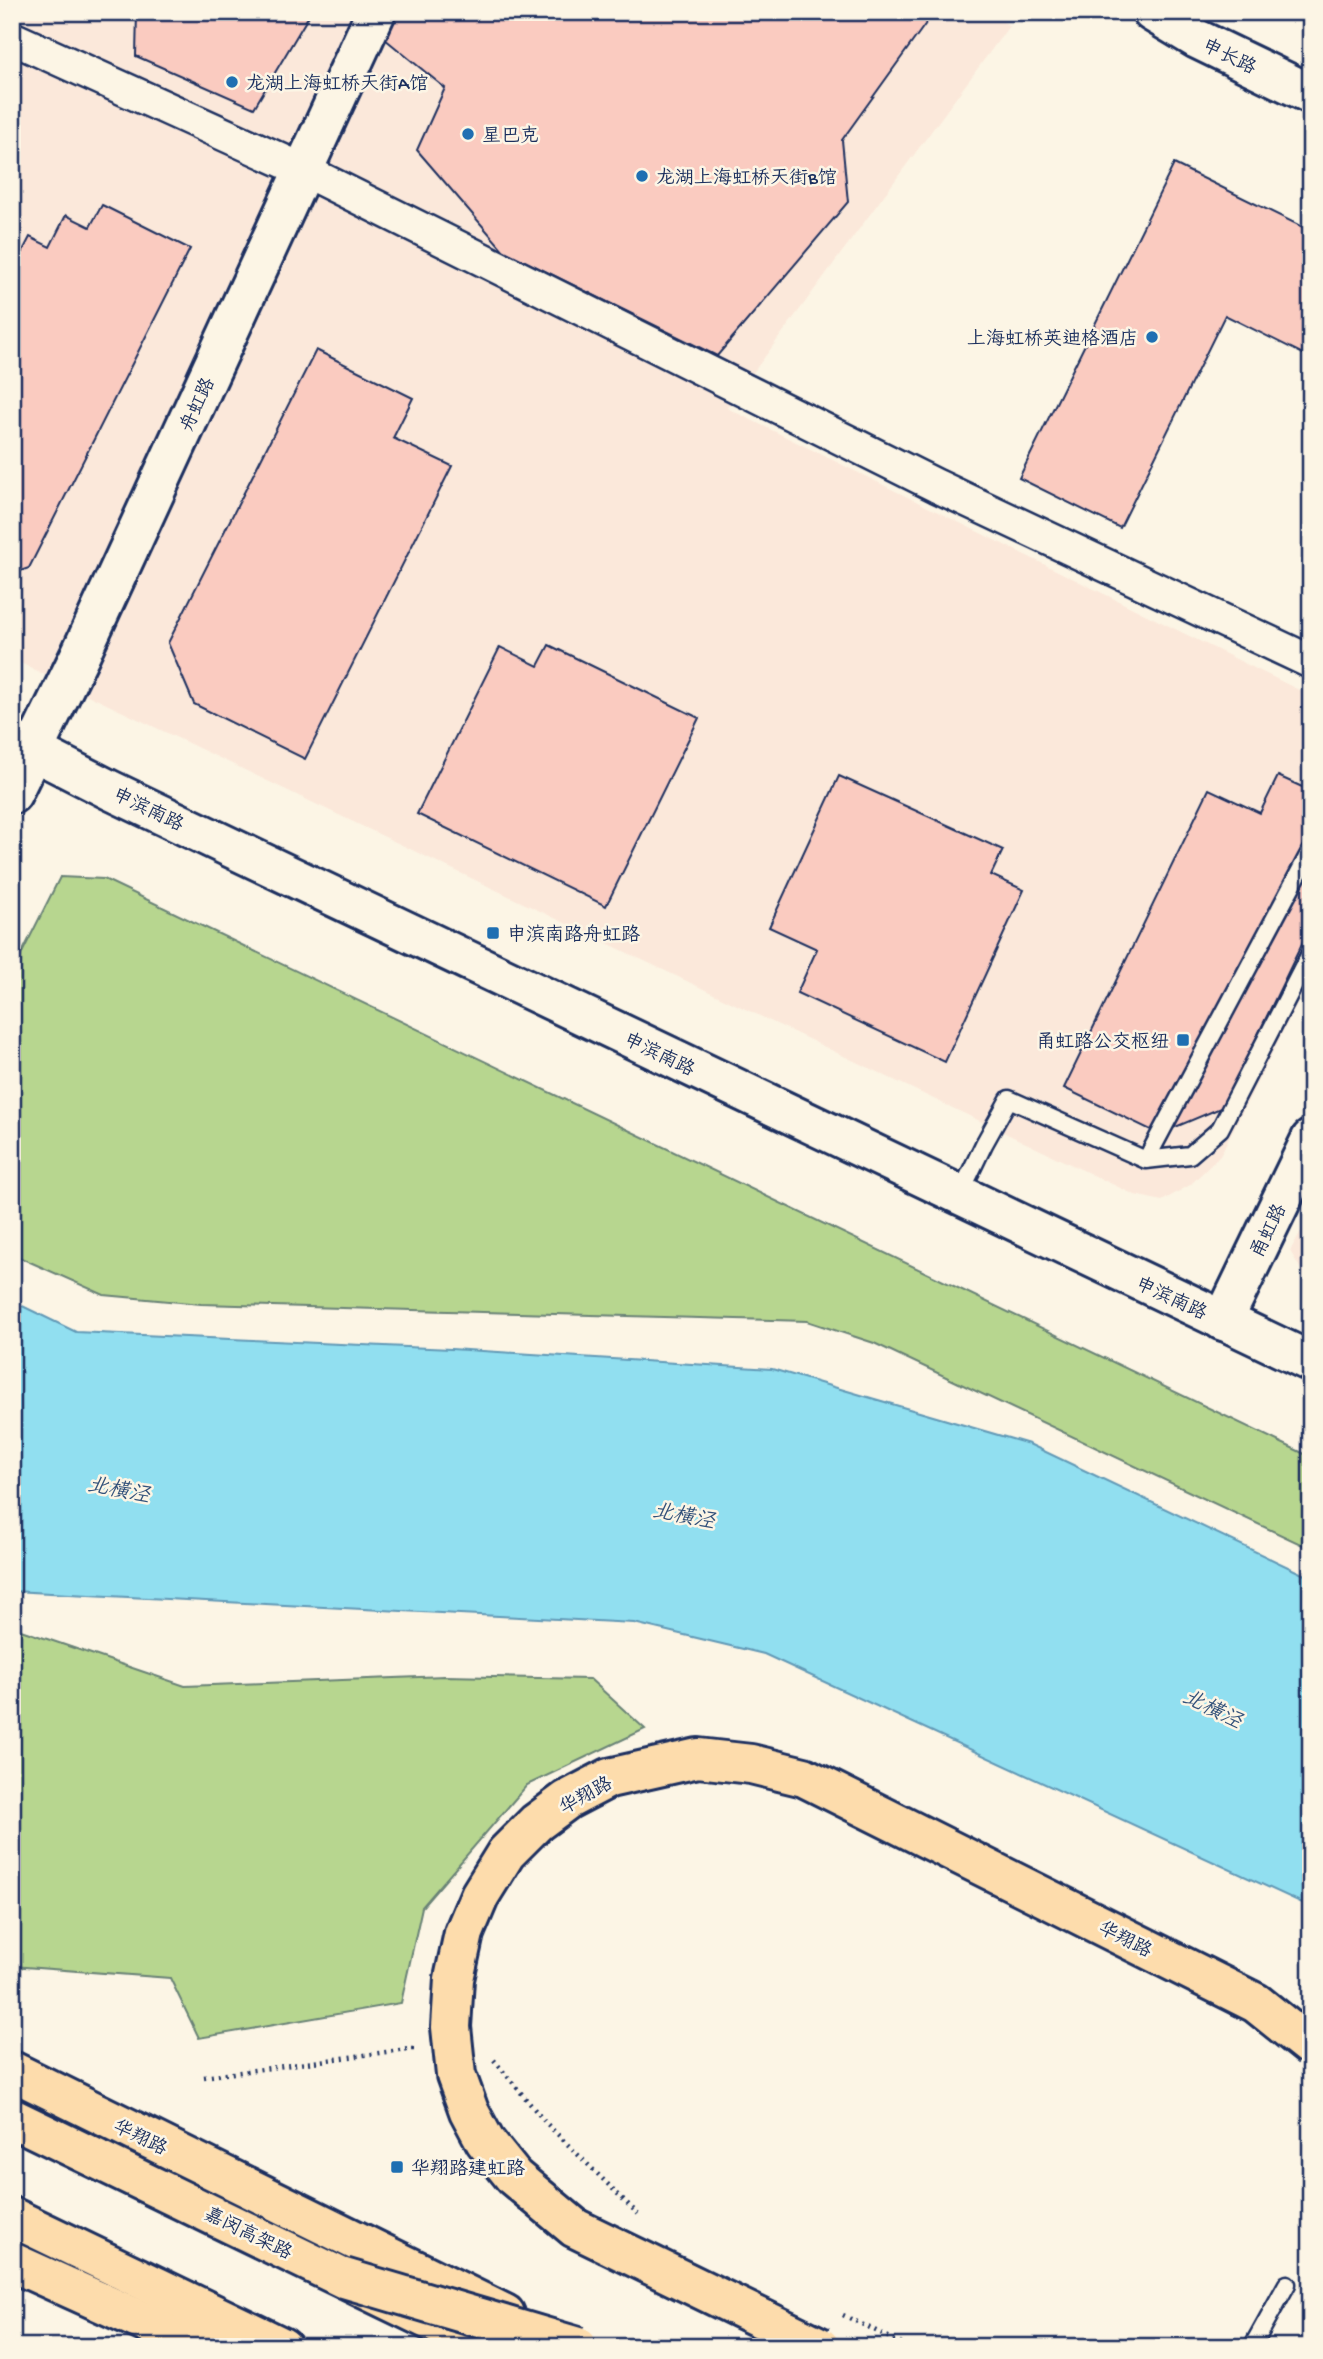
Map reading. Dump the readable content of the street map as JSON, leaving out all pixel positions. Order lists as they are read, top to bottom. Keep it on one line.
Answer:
{"streets":{"main road":["申长路","舟虹路","申滨南路","甬虹路","华翔路","嘉闵高架路"]},"crossings":[["舟虹路","申滨南路"],["申滨南路","甬虹路"]],"water":["北横泾"],"places":{"other":["龙湖上海虹桥天街A馆","星巴克","龙湖上海虹桥天街B馆","上海虹桥英迪格酒店"],"transit":["申滨南路舟虹路","甬虹路公交枢纽","华翔路建虹路"]}}
